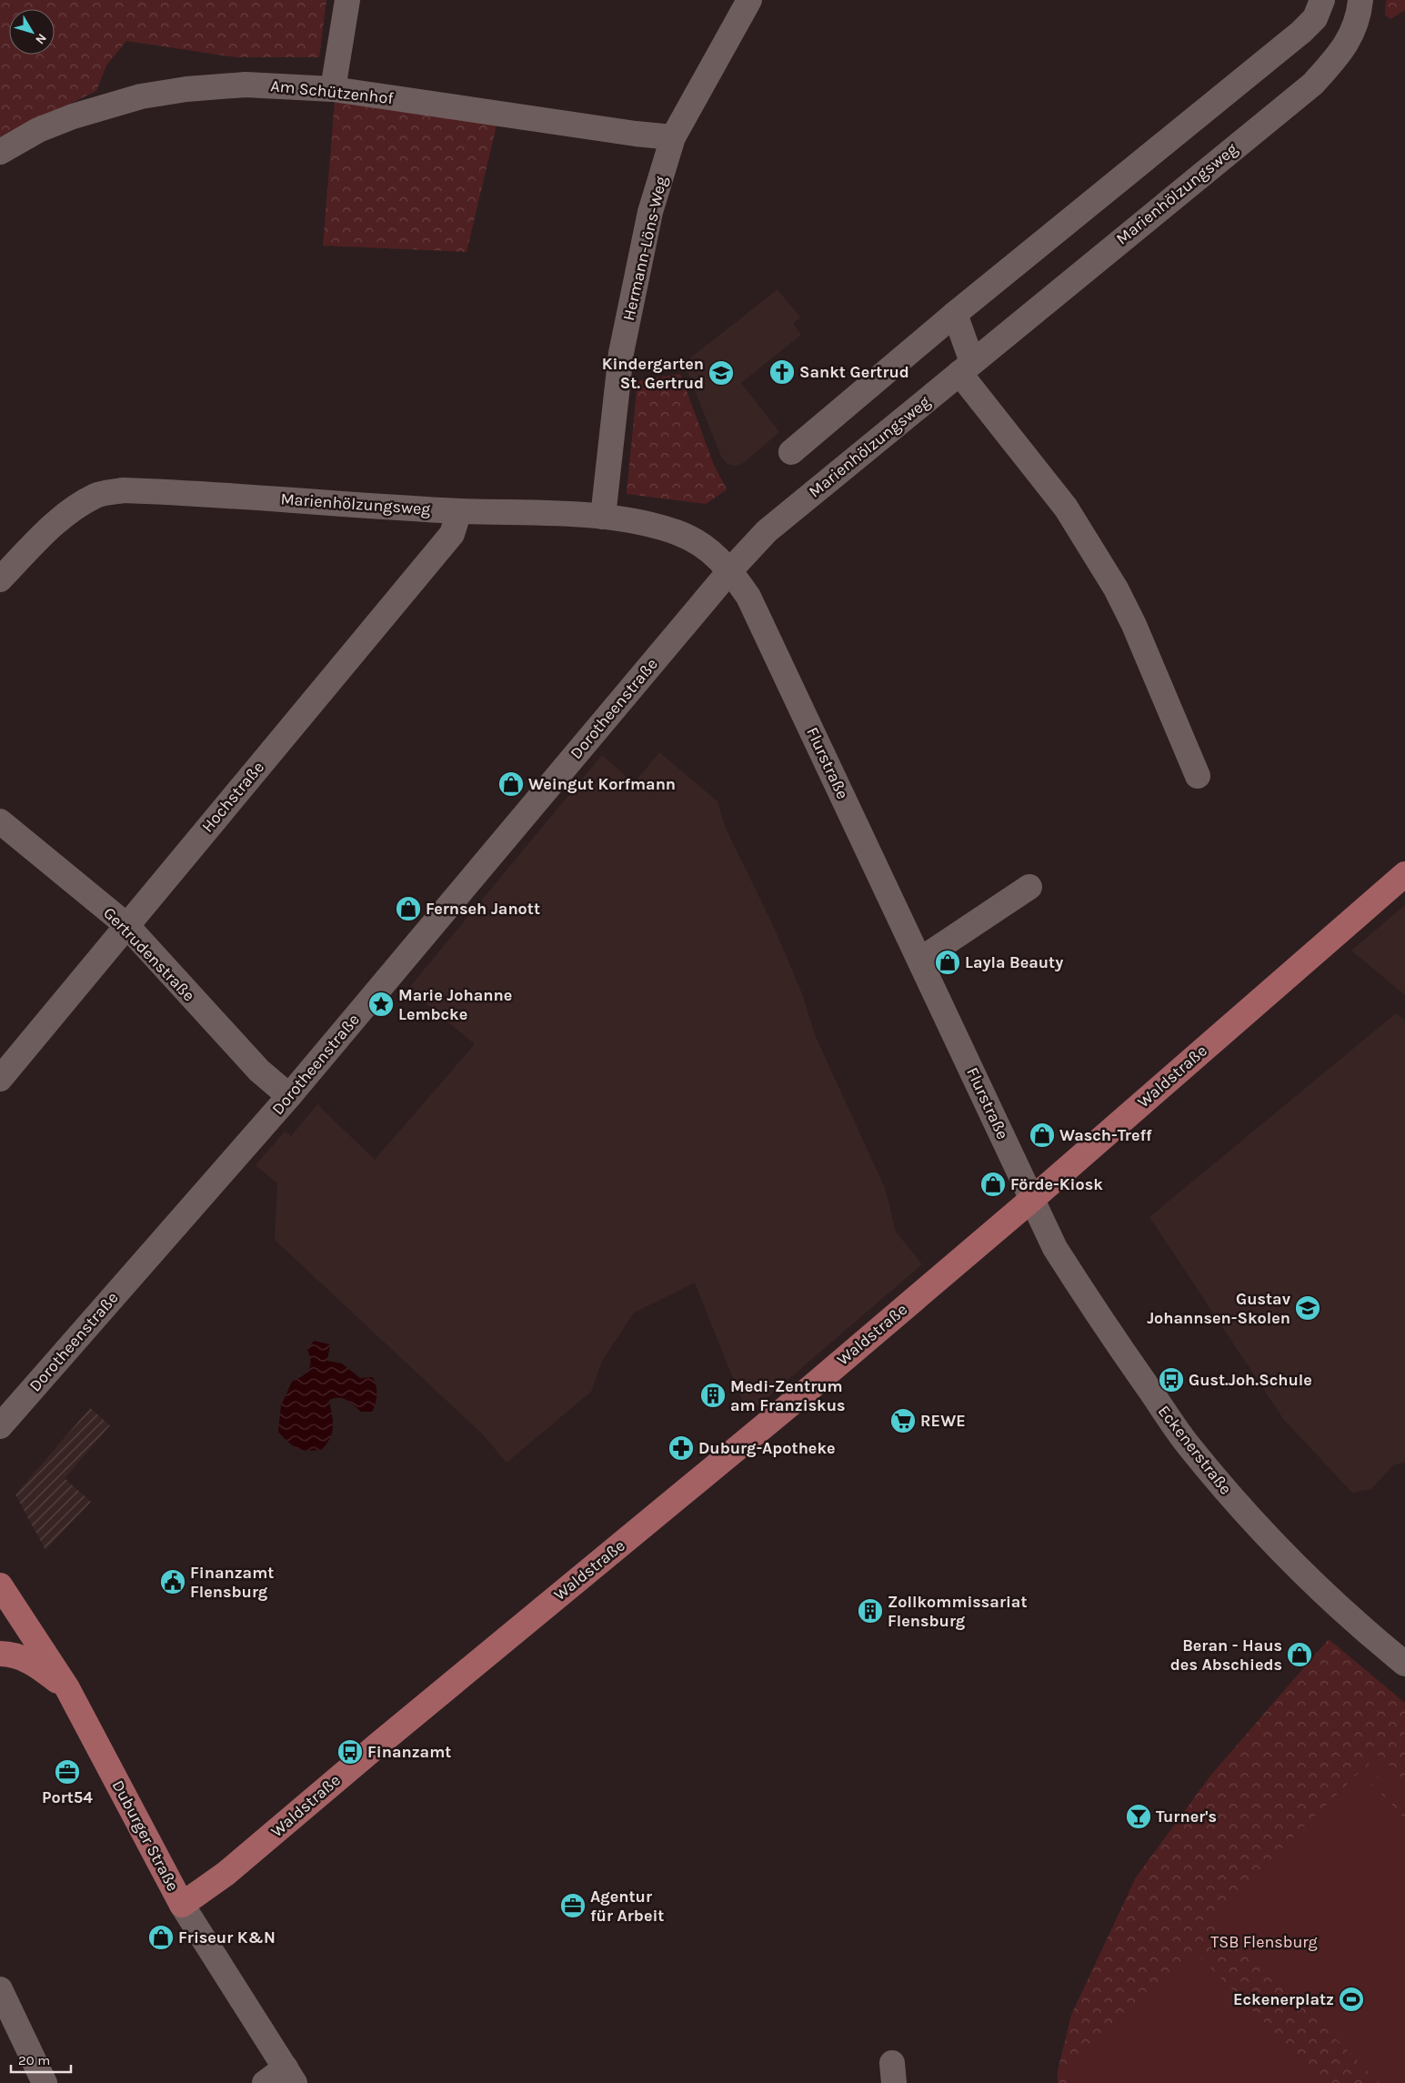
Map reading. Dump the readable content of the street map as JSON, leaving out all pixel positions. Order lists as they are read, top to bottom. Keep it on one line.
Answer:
{"streets":{"main road":["Waldstraße","Duburger Straße"],"street":["Am Schützenhof","Marienhölzungsweg","Hermann-Löns-Weg","Dorotheenstraße","Flurstraße","Hochstraße","Gertrudenstraße","Eckenerstraße"]},"crossings":[["Am Schützenhof","Hermann-Löns-Weg"],["Marienhölzungsweg","Hermann-Löns-Weg"],["Marienhölzungsweg","Dorotheenstraße"],["Marienhölzungsweg","Flurstraße"],["Marienhölzungsweg","Hochstraße"],["Dorotheenstraße","Flurstraße"],["Dorotheenstraße","Gertrudenstraße"],["Flurstraße","Waldstraße"],["Flurstraße","Eckenerstraße"],["Hochstraße","Gertrudenstraße"],["Waldstraße","Eckenerstraße"],["Waldstraße","Duburger Straße"]],"parks":["TSB Flensburg"],"places":{"church":["Sankt Gertrud"],"school or university":["Kindergarten St. Gertrud","Gustav Johannsen-Skolen"],"shop":["Weingut Korfmann","Fernseh Janott","Layla Beauty","Wasch-Treff","Förde-Kiosk","Beran - Haus des Abschieds","Friseur K&N"],"place":["Marie Johanne Lembcke"],"bus stop":["Gust.Joh.Schule","Finanzamt"],"building":["Medi-Zentrum am Franziskus","Zollkommissariat Flensburg"],"supermarket":["REWE"],"pharmacy":["Duburg-Apotheke"],"public building":["Finanzamt Flensburg"],"office":["Port54","Agentur für Arbeit"],"bar":["Turner's"],"sports":["Eckenerplatz"]},"scale_bar":"20 m","north":"bottom right"}
